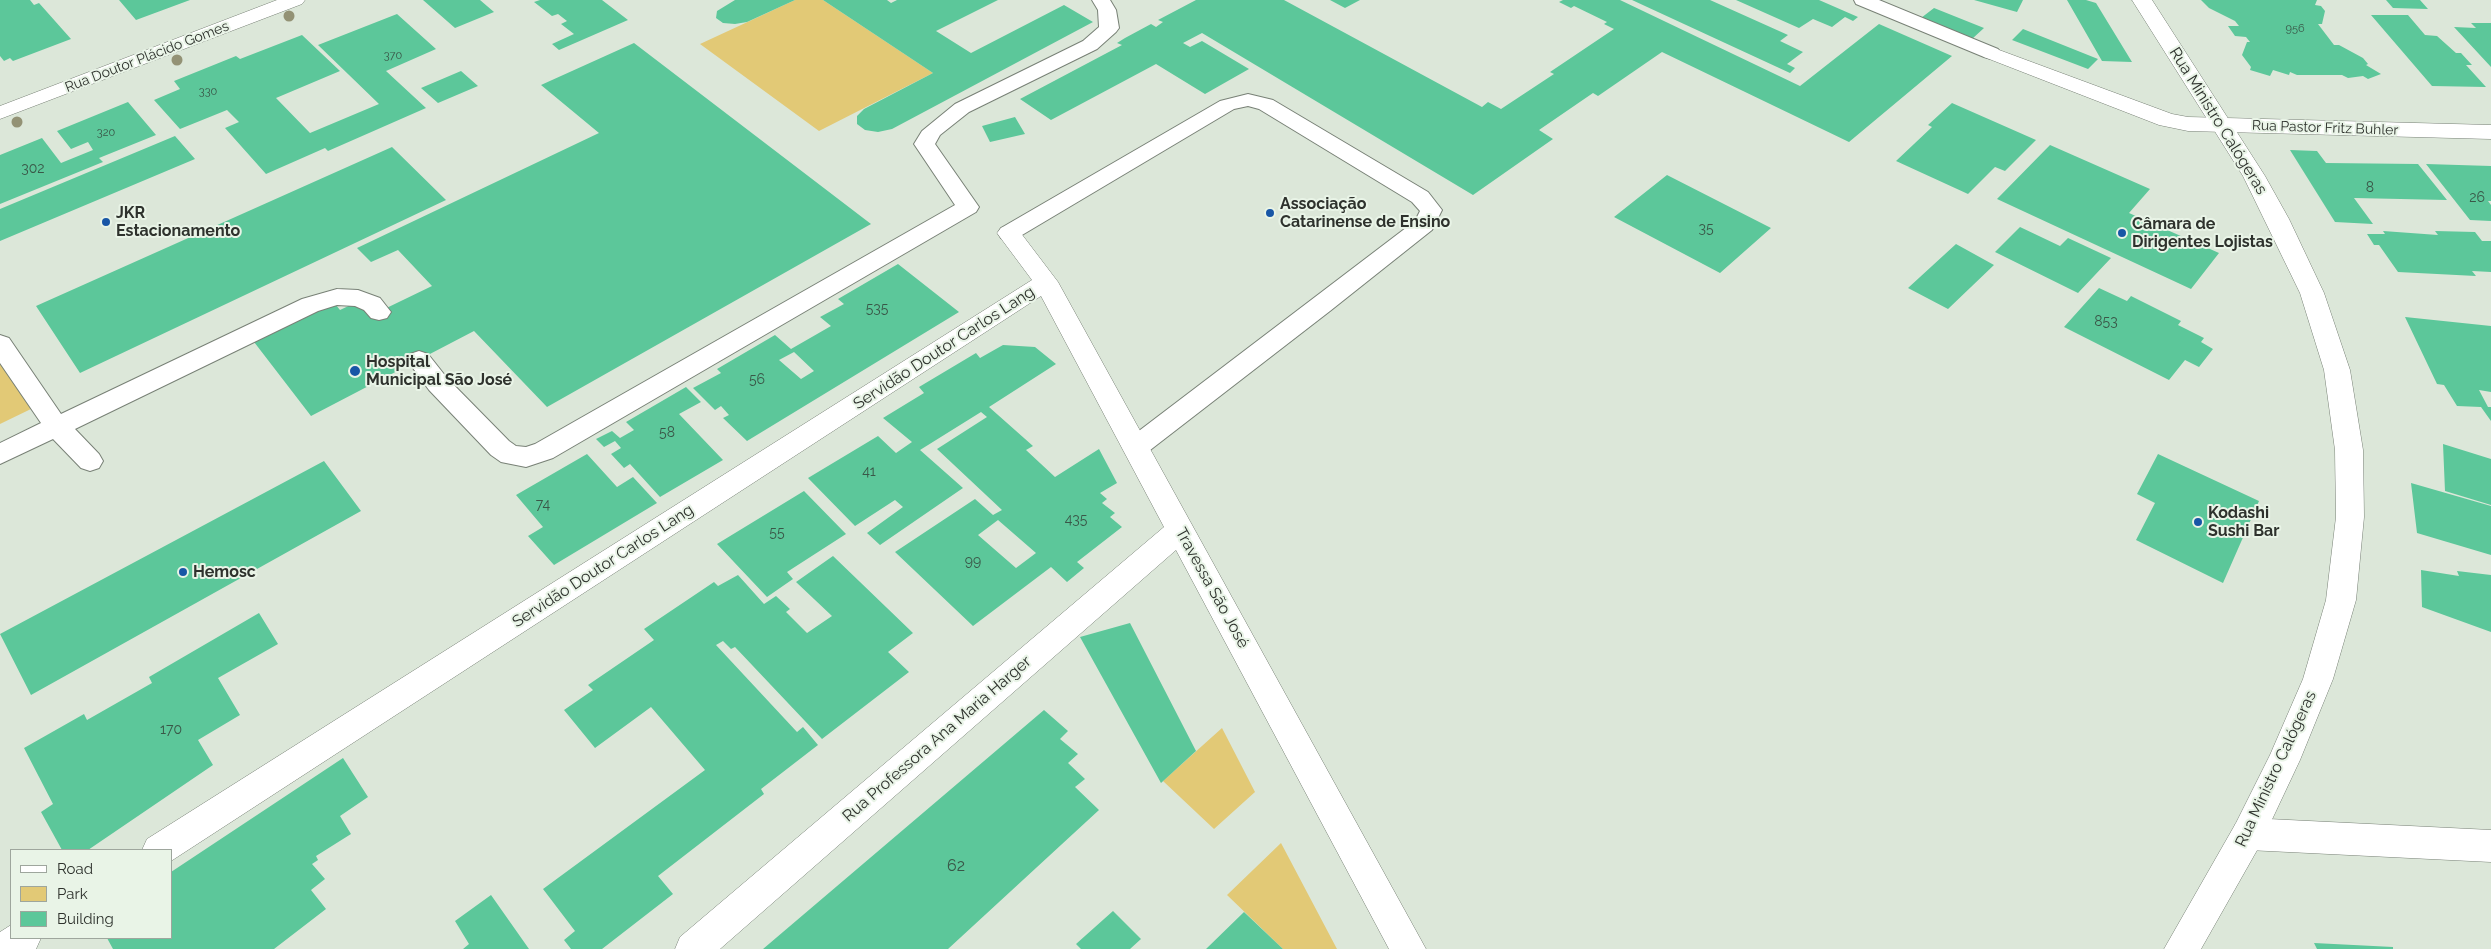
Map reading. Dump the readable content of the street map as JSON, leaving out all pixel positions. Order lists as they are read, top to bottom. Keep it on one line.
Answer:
{"streets":{"street":["Rua Doutor Plácido Gomes","Rua Ministro Calógeras","Rua Pastor Fritz Buhler","Servidão Doutor Carlos Lang","Travessa São José","Rua Professora Ana Maria Harger"]},"crossings":[["Rua Ministro Calógeras","Rua Pastor Fritz Buhler"],["Servidão Doutor Carlos Lang","Travessa São José"],["Travessa São José","Rua Professora Ana Maria Harger"]],"places":["Associação Catarinense de Ensino","JKR Estacionamento","Câmara de Dirigentes Lojistas","Hospital Municipal São José","Kodashi Sushi Bar","Hemosc"],"house_numbers":["956","370","330","320","302","8","26","35","535","853","56","58","41","74","435","55","99","170","62"],"legend":["Road","Park","Building"]}
